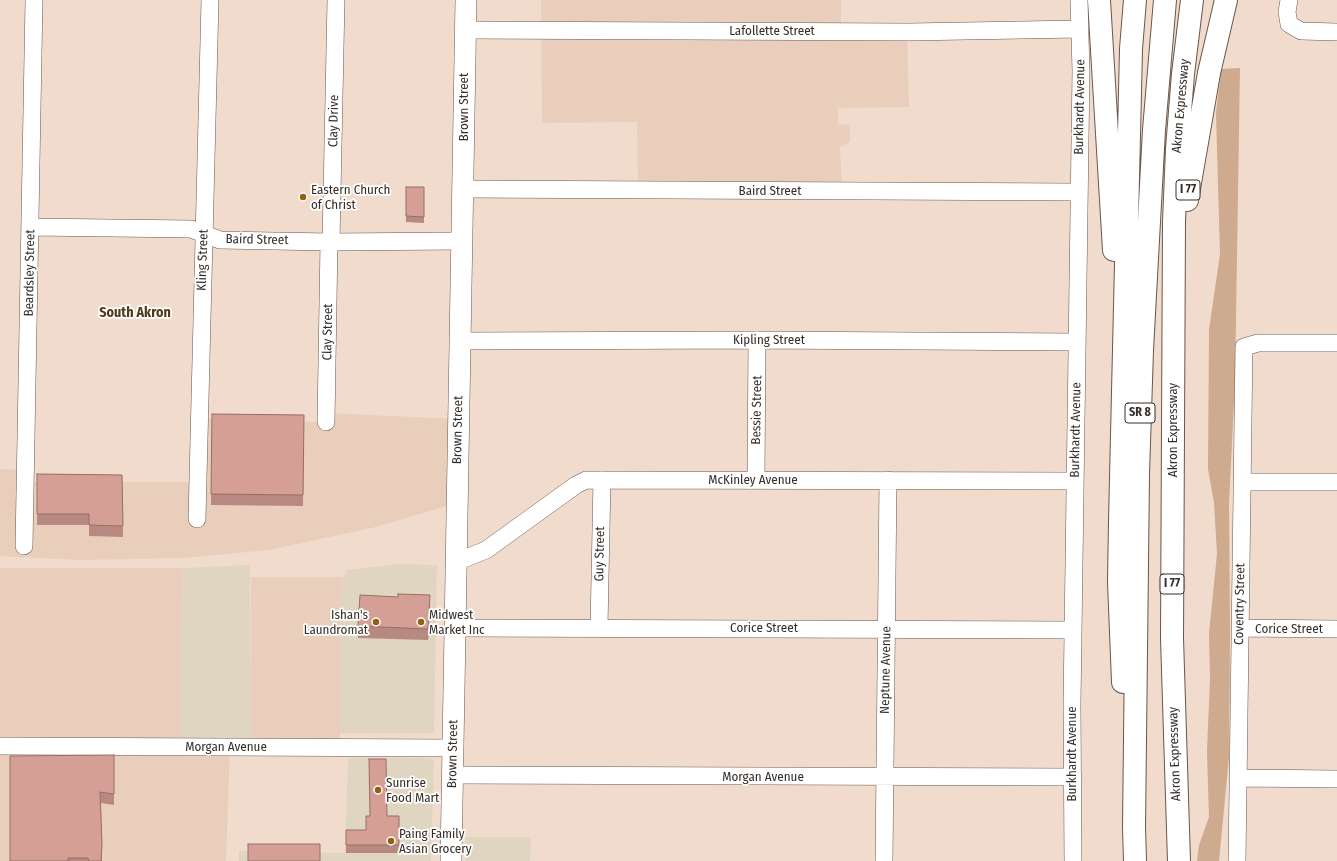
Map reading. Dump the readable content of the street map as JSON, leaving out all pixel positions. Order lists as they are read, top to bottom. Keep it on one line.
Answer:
{"streets":{"highway":["Akron Expressway","I 77","SR 8"],"main road":["Brown Street"],"street":["Lafollette Street","Burkhardt Avenue","Clay Drive","Baird Street","Kling Street","Beardsley Street","Clay Street","Kipling Street","Bessie Street","McKinley Avenue","Guy Street","Coventry Street","Corice Street","Neptune Avenue","Morgan Avenue"]},"crossings":[["Lafollette Street","Brown Street"],["Lafollette Street","Burkhardt Avenue"],["Akron Expressway","I 77"],["Brown Street","Baird Street"],["Brown Street","Kipling Street"],["Brown Street","McKinley Avenue"],["Brown Street","Corice Street"],["Brown Street","Morgan Avenue"],["Burkhardt Avenue","Baird Street"],["Burkhardt Avenue","Kipling Street"],["Burkhardt Avenue","McKinley Avenue"],["Burkhardt Avenue","Corice Street"],["Burkhardt Avenue","Morgan Avenue"],["Clay Drive","Baird Street"],["Clay Drive","Clay Street"],["Baird Street","Kling Street"],["Baird Street","Beardsley Street"],["Baird Street","Clay Street"],["Kipling Street","Bessie Street"],["Bessie Street","McKinley Avenue"],["McKinley Avenue","Guy Street"],["McKinley Avenue","Neptune Avenue"],["Guy Street","Corice Street"],["Coventry Street","Corice Street"],["Corice Street","Neptune Avenue"],["Neptune Avenue","Morgan Avenue"]],"districts":["South Akron"],"places":["Eastern Church of Christ","Ishan's Laundromat","Midwest Market Inc","Sunrise Food Mart","Paing Family Asian Grocery"]}
